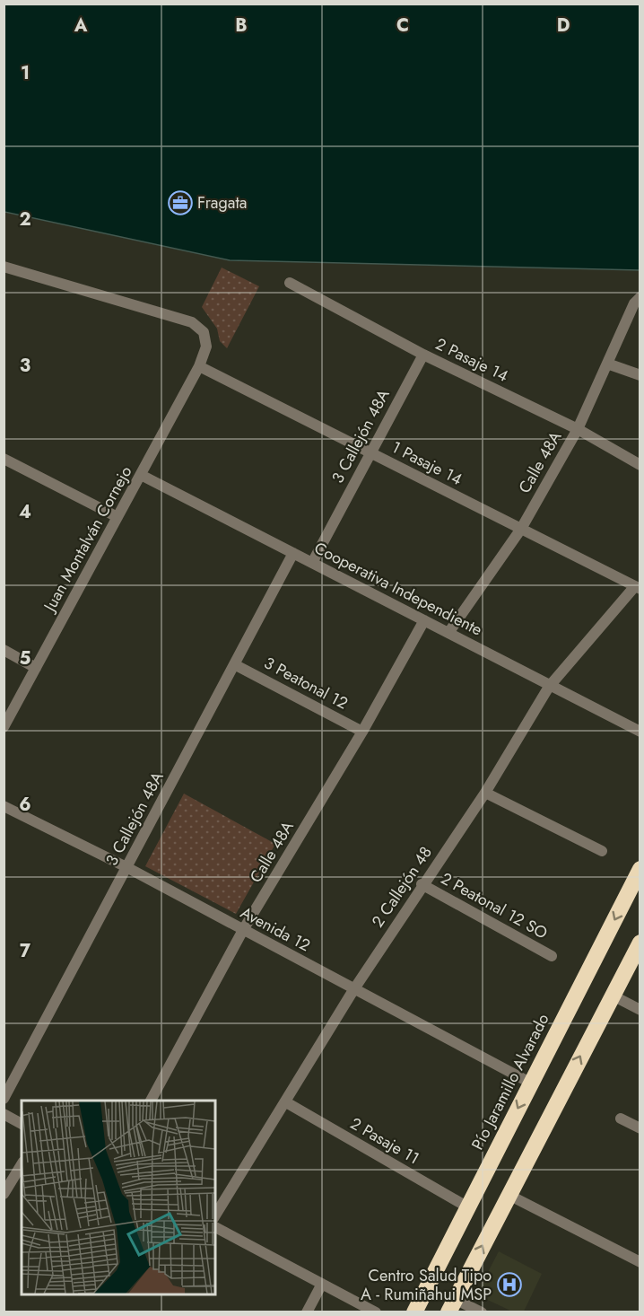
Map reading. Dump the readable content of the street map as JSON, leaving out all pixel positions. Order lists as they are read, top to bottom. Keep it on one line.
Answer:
{"streets":{"highway":["Pío Jaramillo Alvarado"],"street":["2 Pasaje 14","3 Callejón 48A","Calle 48A","1 Pasaje 14","Juan Montalván Cornejo","Cooperativa Independiente","3 Peatonal 12","2 Callejón 48","2 Peatonal 12 SO","Avenida 12","2 Pasaje 11"]},"crossings":[["2 Pasaje 14","3 Callejón 48A"],["2 Pasaje 14","Calle 48A"],["3 Callejón 48A","1 Pasaje 14"],["3 Callejón 48A","Cooperativa Independiente"],["3 Callejón 48A","3 Peatonal 12"],["3 Callejón 48A","Avenida 12"],["Calle 48A","1 Pasaje 14"],["Calle 48A","Cooperativa Independiente"],["Calle 48A","3 Peatonal 12"],["Calle 48A","Avenida 12"],["1 Pasaje 14","Juan Montalván Cornejo"],["1 Pasaje 14","2 Callejón 48"],["Juan Montalván Cornejo","Cooperativa Independiente"],["Cooperativa Independiente","2 Callejón 48"],["2 Callejón 48","2 Peatonal 12 SO"],["2 Callejón 48","Avenida 12"],["2 Callejón 48","2 Pasaje 11"],["Avenida 12","Pío Jaramillo Alvarado"],["Pío Jaramillo Alvarado","2 Pasaje 11"]],"places":{"office":["Fragata"],"hospital":["Centro Salud Tipo A - Rumiñahui MSP"]},"grid":{"columns":["A","B","C","D"],"rows":["1","2","3","4","5","6","7"]}}
